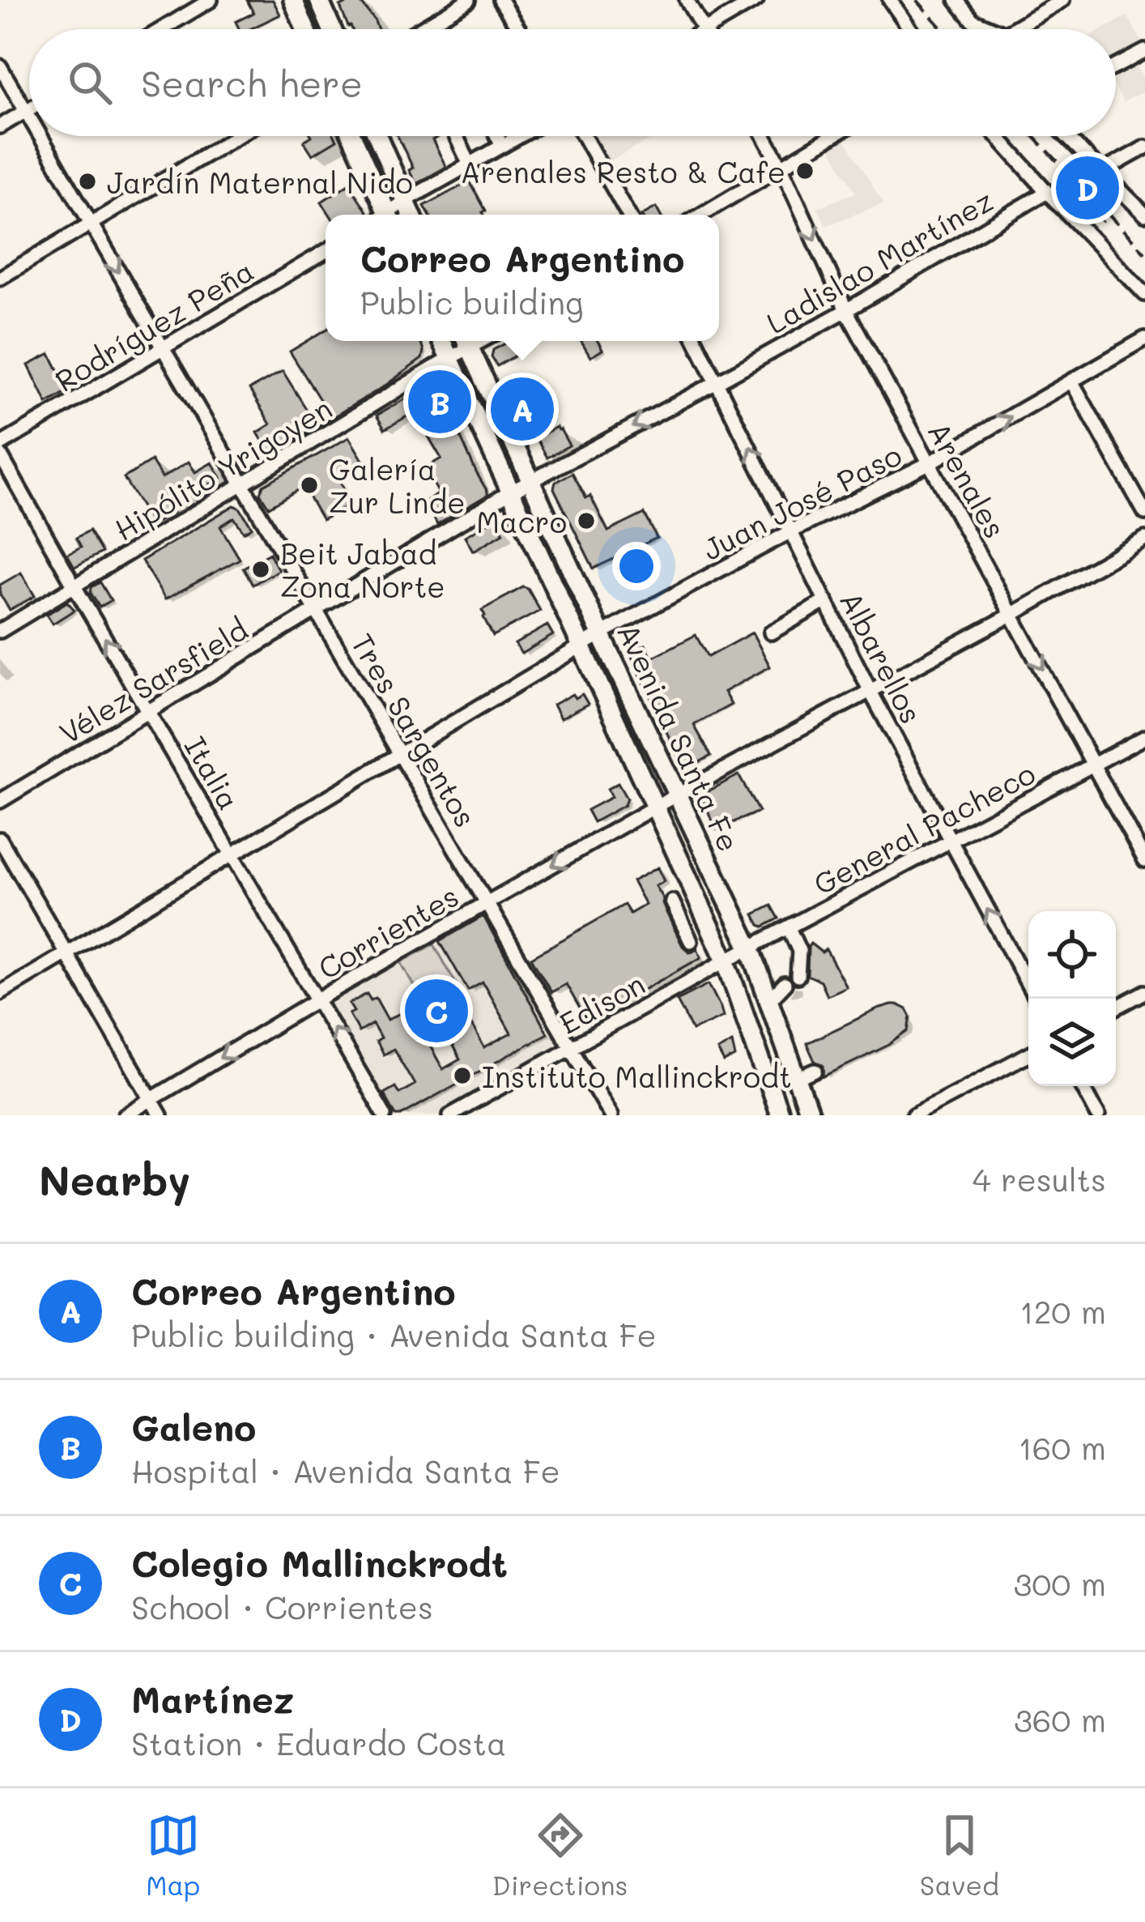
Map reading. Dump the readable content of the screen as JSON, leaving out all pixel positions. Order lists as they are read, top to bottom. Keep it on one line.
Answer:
{"streets":{"main road":["Avenida Santa Fe"],"street":["Ladislao Martínez","Rodríguez Peña","Hipólito Yrigoyen","Arenales","Juan José Paso","Albarellos","Vélez Sarsfield","Tres Sargentos","Italia","General Pacheco","Corrientes","Edison"]},"crossings":[["Ladislao Martínez","Arenales"],["Ladislao Martínez","Albarellos"],["Ladislao Martínez","Vélez Sarsfield"],["Ladislao Martínez","Avenida Santa Fe"],["Rodríguez Peña","Tres Sargentos"],["Hipólito Yrigoyen","Tres Sargentos"],["Hipólito Yrigoyen","Avenida Santa Fe"],["Hipólito Yrigoyen","Italia"],["Arenales","Juan José Paso"],["Arenales","General Pacheco"],["Arenales","Corrientes"],["Juan José Paso","Albarellos"],["Juan José Paso","Tres Sargentos"],["Juan José Paso","Avenida Santa Fe"],["Juan José Paso","Italia"],["Albarellos","General Pacheco"],["Albarellos","Corrientes"],["Vélez Sarsfield","Tres Sargentos"],["Vélez Sarsfield","Avenida Santa Fe"],["Vélez Sarsfield","Italia"],["Tres Sargentos","Corrientes"],["Tres Sargentos","Edison"],["Avenida Santa Fe","General Pacheco"],["Avenida Santa Fe","Corrientes"],["Avenida Santa Fe","Edison"],["Italia","Corrientes"],["General Pacheco","Edison"]],"one_way":["Ladislao Martínez","Arenales","Albarellos","Italia"],"places":["Arenales Resto & Cafe","Jardín Maternal Nido","Galería Zur Linde","Macro","Beit Jabad Zona Norte","Instituto Mallinckrodt"],"page":{"search":"Search here","pins":["D","B","A","C"],"popup":["Correo Argentino","Public building"],"heading":["Nearby","4 results"],"list":[{"mark":"A","name":"Correo Argentino","note":"Public building · Avenida Santa Fe","value":"120 m"},{"mark":"B","name":"Galeno","note":"Hospital · Avenida Santa Fe","value":"160 m"},{"mark":"C","name":"Colegio Mallinckrodt","note":"School · Corrientes","value":"300 m"},{"mark":"D","name":"Martínez","note":"Station · Eduardo Costa","value":"360 m"}],"nav":["Map","Directions","Saved"]}}
